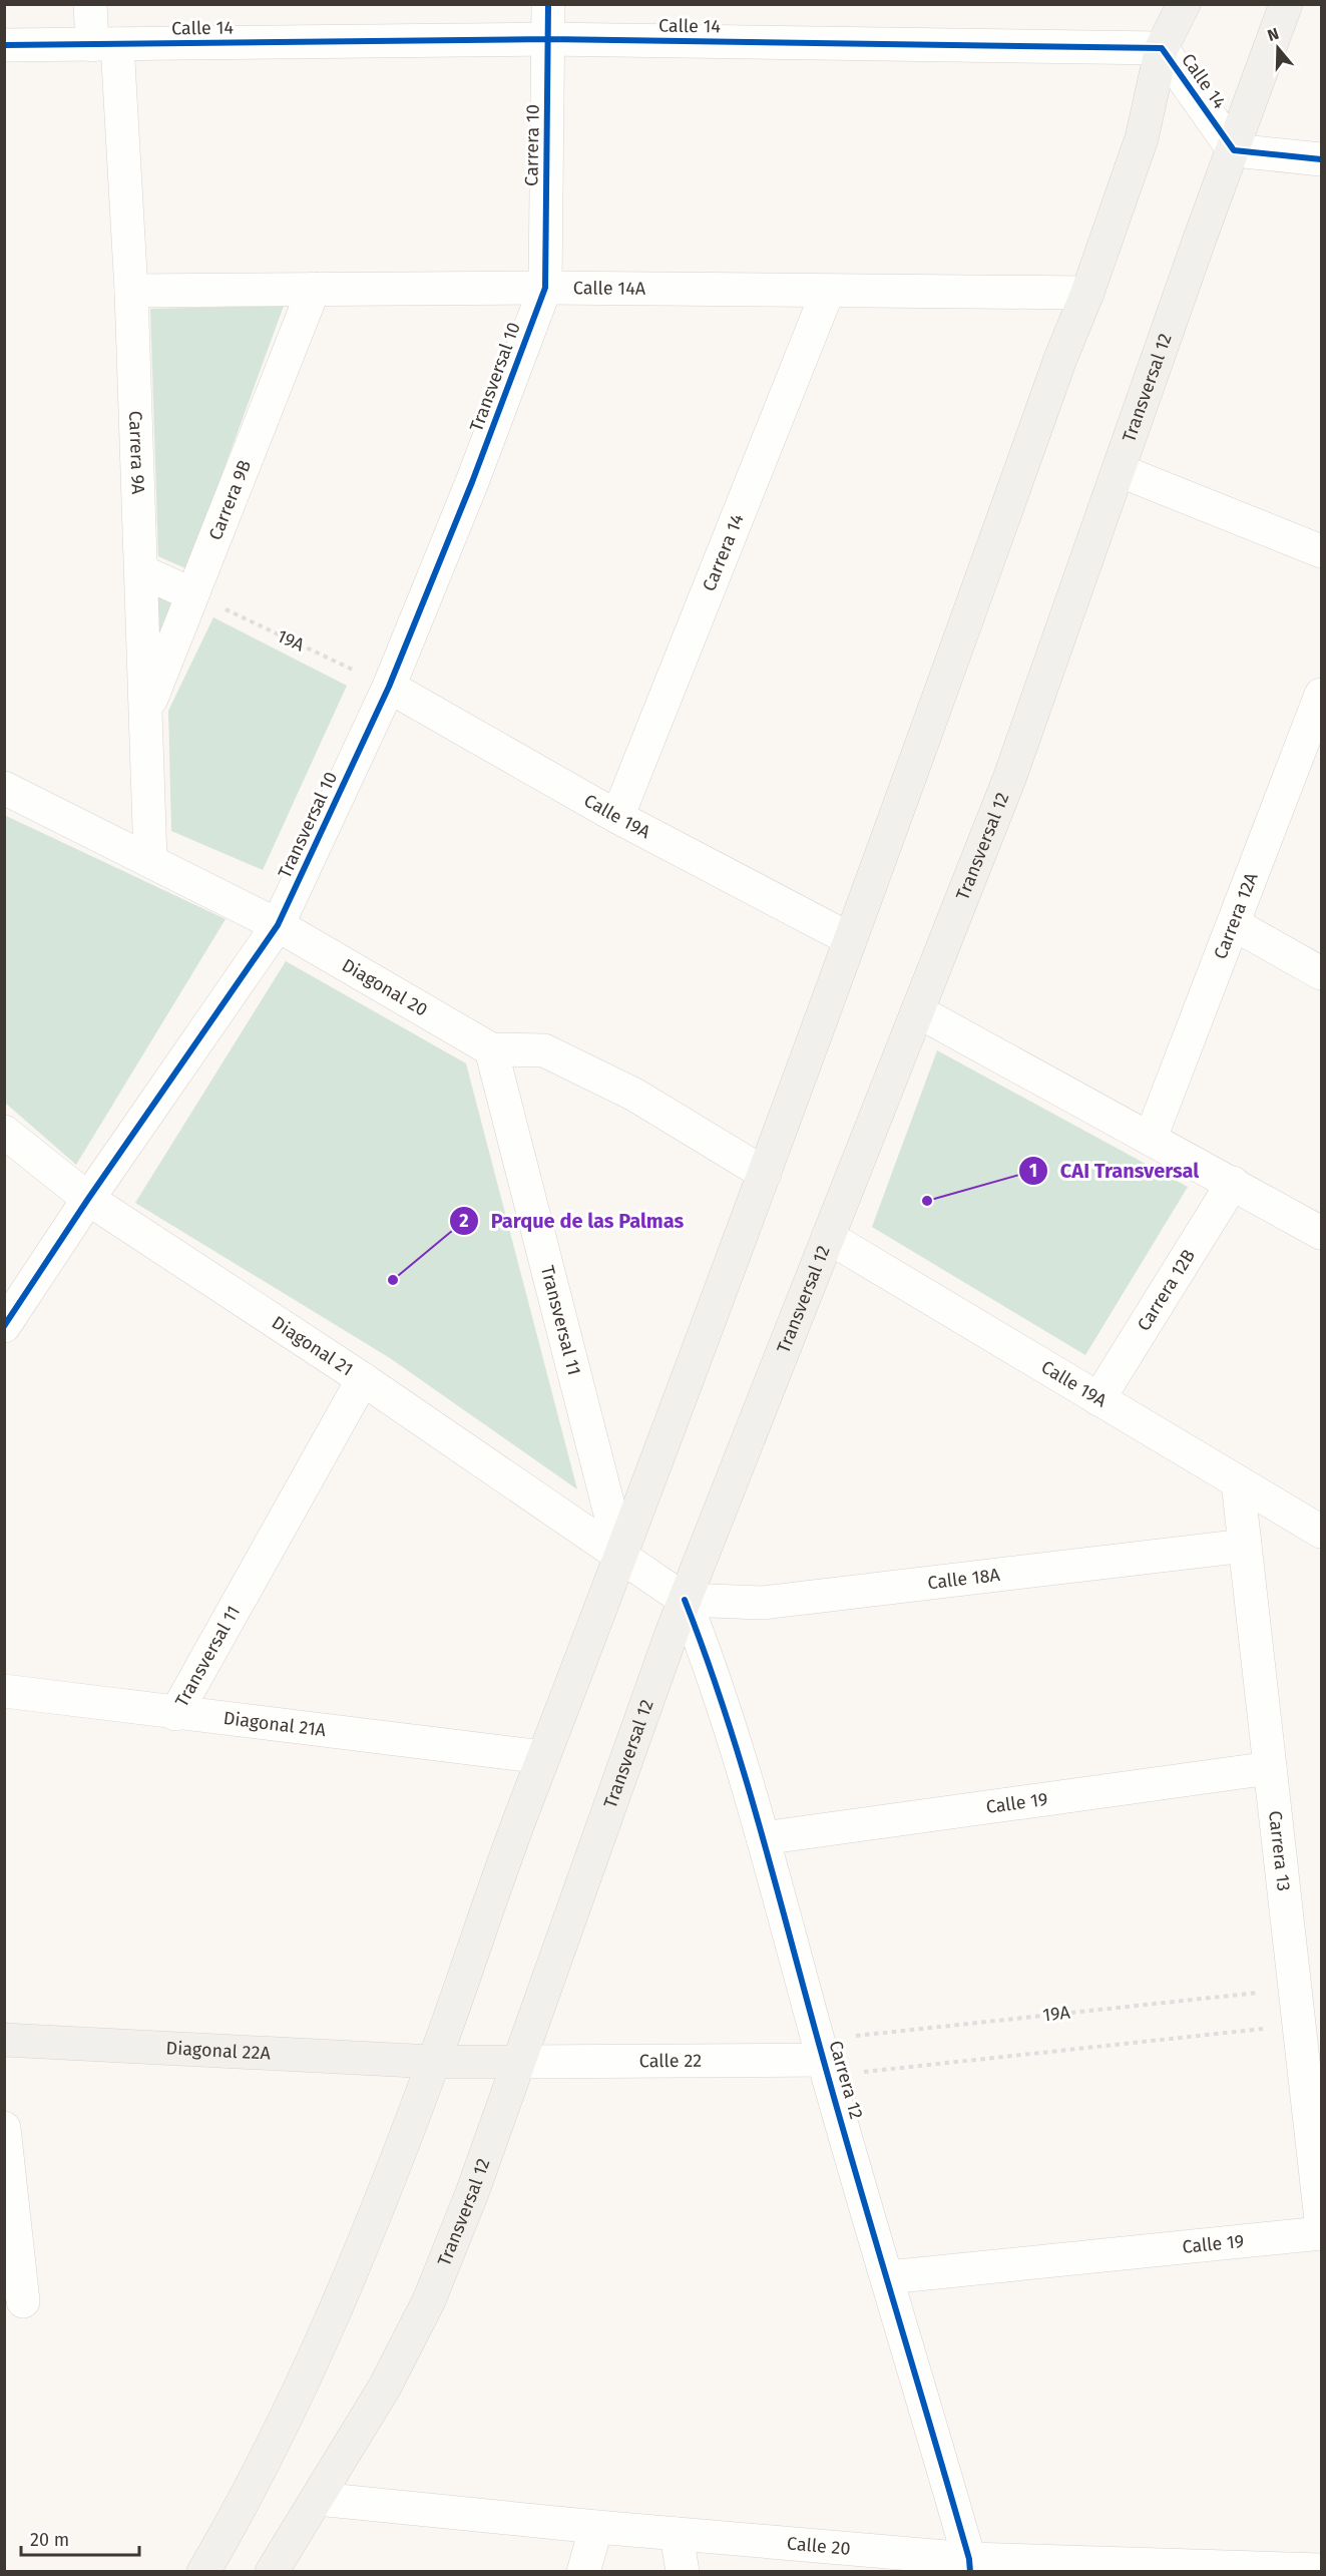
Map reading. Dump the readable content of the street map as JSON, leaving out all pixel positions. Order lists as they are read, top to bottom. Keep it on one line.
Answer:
{"streets":{"main road":["Transversal 12","Diagonal 22A"],"street":["Calle 14","Carrera 10","Calle 14A","Transversal 10","Carrera 9A","Carrera 9B","Carrera 14","Calle 19A","Carrera 12A","Diagonal 20","Carrera 12B","Transversal 11","Diagonal 21","Calle 18A","Diagonal 21A","Calle 19","Carrera 13","Calle 22","Carrera 12","Calle 20"],"path":["19A"]},"crossings":[["Calle 14","Carrera 10"],["Calle 14","Transversal 12"],["Calle 14","Carrera 9A"],["Carrera 10","Calle 14A"],["Carrera 10","Transversal 10"],["Calle 14A","Transversal 10"],["Calle 14A","Carrera 9A"],["Calle 14A","Carrera 9B"],["Calle 14A","Carrera 14"],["Transversal 10","19A"],["Transversal 10","Calle 19A"],["Transversal 10","Diagonal 20"],["Transversal 10","Diagonal 21"],["Transversal 12","Calle 19A"],["Transversal 12","Diagonal 21"],["Transversal 12","Calle 18A"],["Transversal 12","Diagonal 22A"],["Transversal 12","Calle 22"],["Transversal 12","Carrera 12"],["Transversal 12","Calle 20"],["Carrera 9A","Carrera 9B"],["Carrera 9A","Diagonal 20"],["Carrera 9B","19A"],["Carrera 14","Calle 19A"],["19A","Calle 19A"],["19A","Carrera 13"],["19A","Calle 22"],["19A","Carrera 12"],["Calle 19A","Carrera 12B"],["Calle 19A","Carrera 13"],["Diagonal 20","Transversal 11"],["Transversal 11","Diagonal 21"],["Transversal 11","Diagonal 21A"],["Diagonal 21","Calle 18A"],["Diagonal 21","Carrera 12"],["Calle 18A","Carrera 13"],["Calle 18A","Carrera 12"],["Calle 19","Carrera 13"],["Calle 19","Carrera 12"],["Diagonal 22A","Calle 22"],["Calle 22","Carrera 12"],["Carrera 12","Calle 20"]],"places":["CAI Transversal","Parque de las Palmas"],"scale_bar":"20 m","north":"top"}
